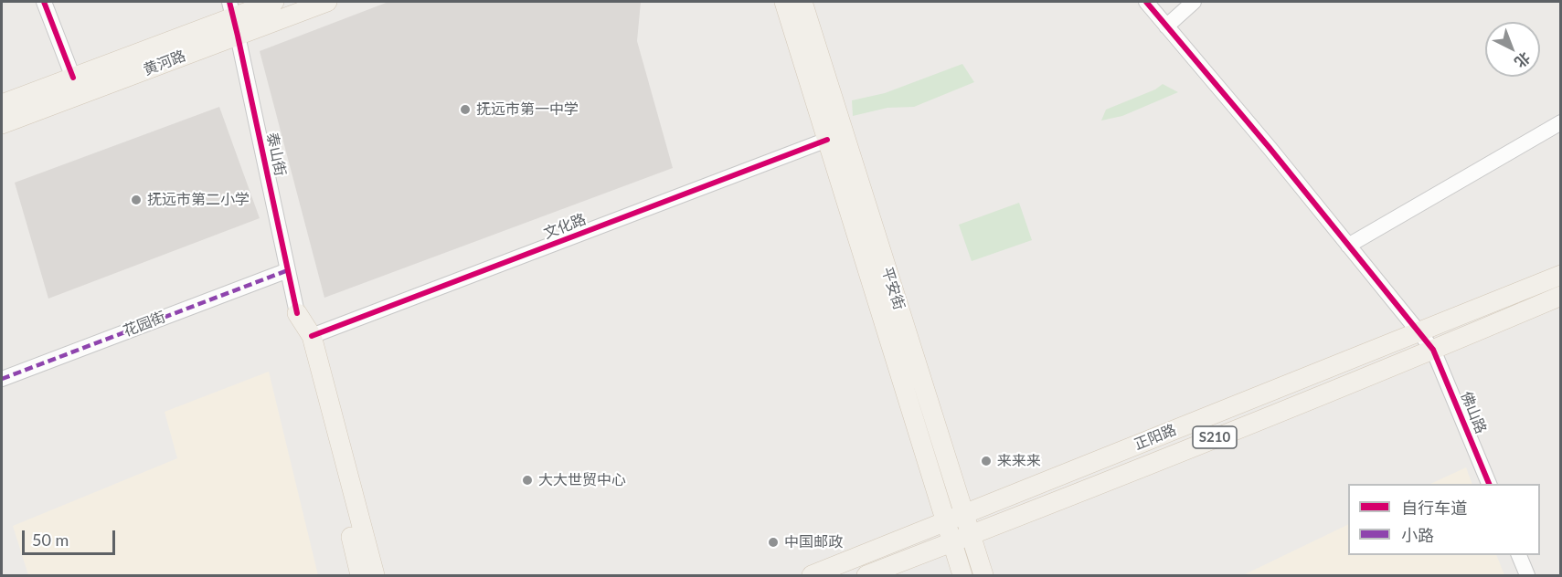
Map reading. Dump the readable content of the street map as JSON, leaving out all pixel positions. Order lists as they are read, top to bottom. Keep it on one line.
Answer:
{"streets":{"main road":["黄河路","泰山街","平安街","正阳路","S210"],"street":["文化路","花园街","佛山路"]},"crossings":[["黄河路","泰山街"],["泰山街","文化路"],["泰山街","花园街"],["文化路","平安街"],["平安街","正阳路"],["佛山路","正阳路"]],"places":["抚远市第一中学","抚远市第二小学","来来来","大大世贸中心","中国邮政"],"legend":["自行车道","小路"],"scale_bar":"50 m","north":"bottom right"}
